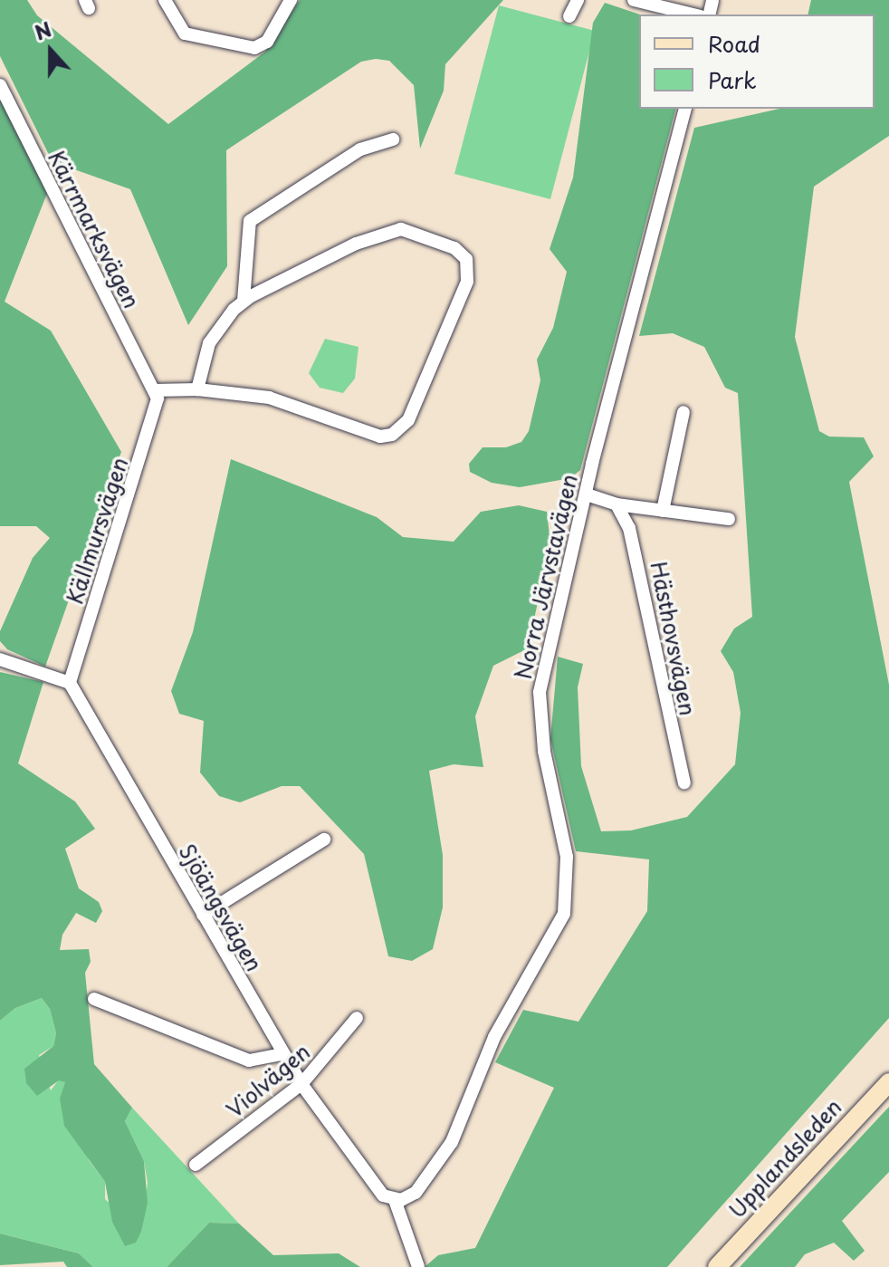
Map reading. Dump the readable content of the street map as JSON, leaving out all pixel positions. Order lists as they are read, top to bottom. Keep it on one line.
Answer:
{"streets":{"street":["Kärrmarksvägen","Källmursvägen","Norra Järvstavägen","Hästhovsvägen","Sjöängsvägen","Violvägen","Upplandsleden"]},"crossings":[["Kärrmarksvägen","Källmursvägen"],["Källmursvägen","Sjöängsvägen"],["Norra Järvstavägen","Sjöängsvägen"],["Sjöängsvägen","Violvägen"]],"legend":["Road","Park"],"north":"top"}
